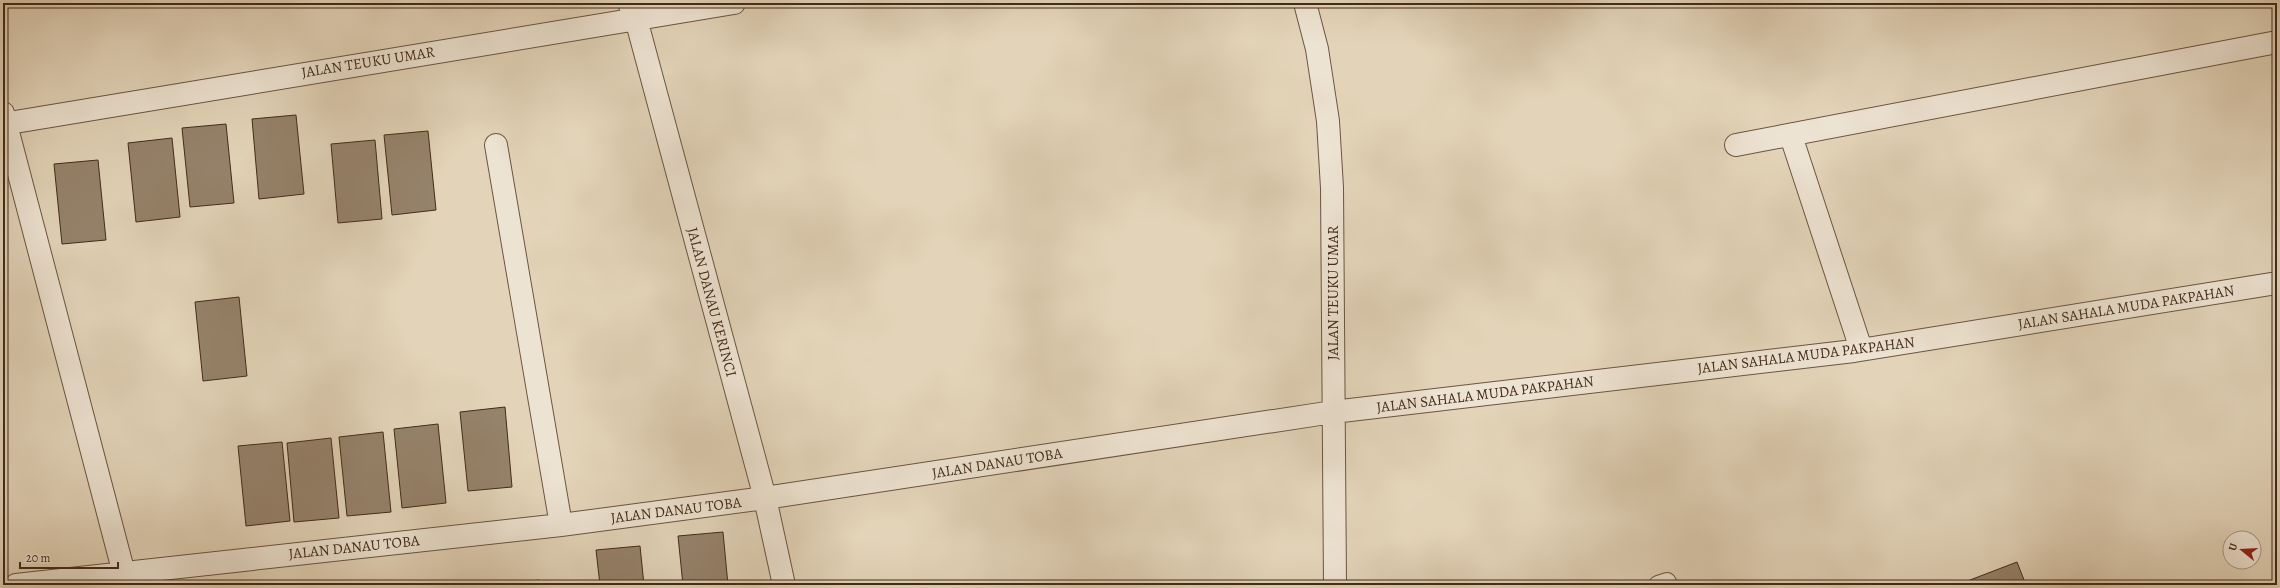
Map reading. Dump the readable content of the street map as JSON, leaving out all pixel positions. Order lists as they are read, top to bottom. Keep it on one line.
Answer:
{"streets":{"street":["JALAN TEUKU UMAR","JALAN DANAU KERINCI","JALAN SAHALA MUDA PAKPAHAN","JALAN DANAU TOBA"]},"crossings":[["JALAN TEUKU UMAR","JALAN DANAU KERINCI"],["JALAN TEUKU UMAR","JALAN SAHALA MUDA PAKPAHAN"],["JALAN TEUKU UMAR","JALAN DANAU TOBA"],["JALAN DANAU KERINCI","JALAN DANAU TOBA"],["JALAN SAHALA MUDA PAKPAHAN","JALAN DANAU TOBA"]],"scale_bar":"20 m","north":"left"}
